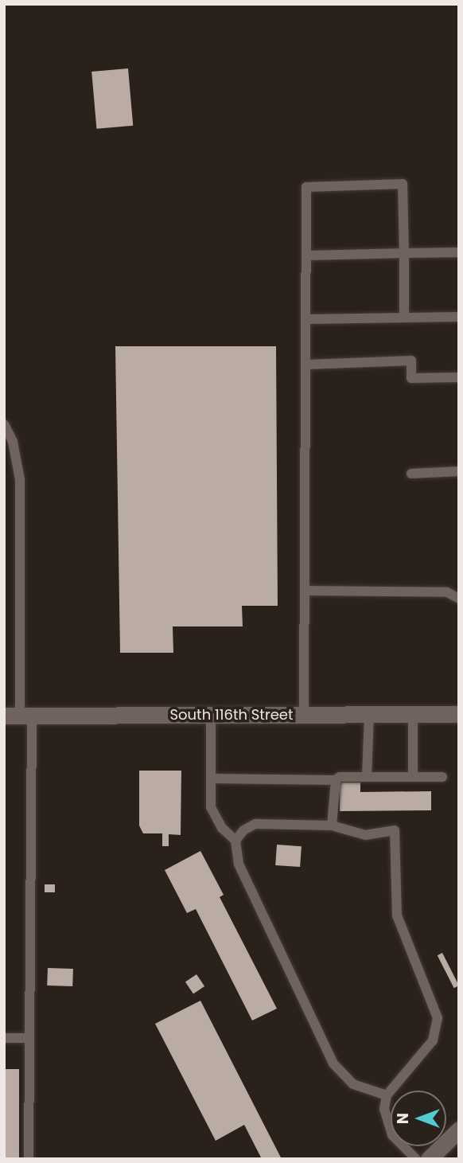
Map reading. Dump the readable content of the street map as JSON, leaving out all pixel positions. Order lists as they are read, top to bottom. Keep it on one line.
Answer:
{"streets":{"street":["South 116th Street"]},"north":"left"}
